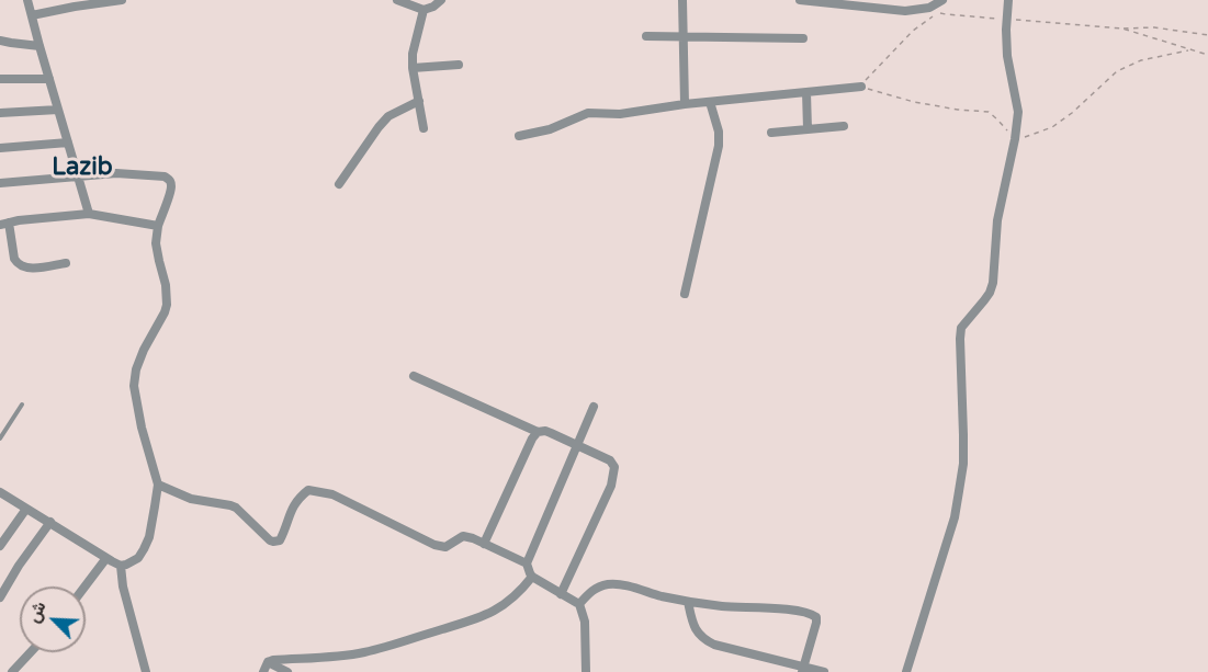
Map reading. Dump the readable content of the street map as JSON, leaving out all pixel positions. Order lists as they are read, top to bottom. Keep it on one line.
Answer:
{"districts":["Lazib"],"north":"top left"}
